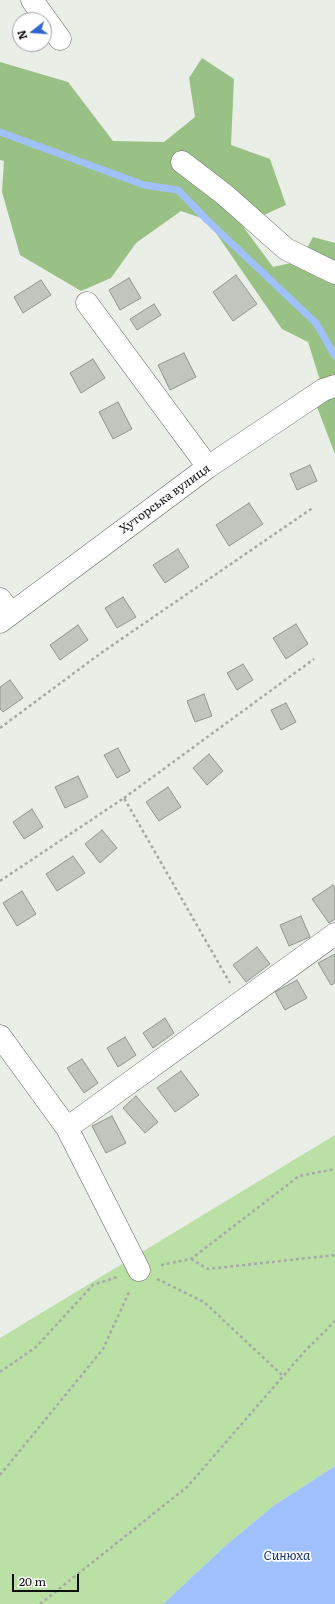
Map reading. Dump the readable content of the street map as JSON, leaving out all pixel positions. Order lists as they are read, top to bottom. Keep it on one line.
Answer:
{"streets":{"street":["Хуторська вулиця"]},"water":["Синюха"],"scale_bar":"20 m","north":"left"}
